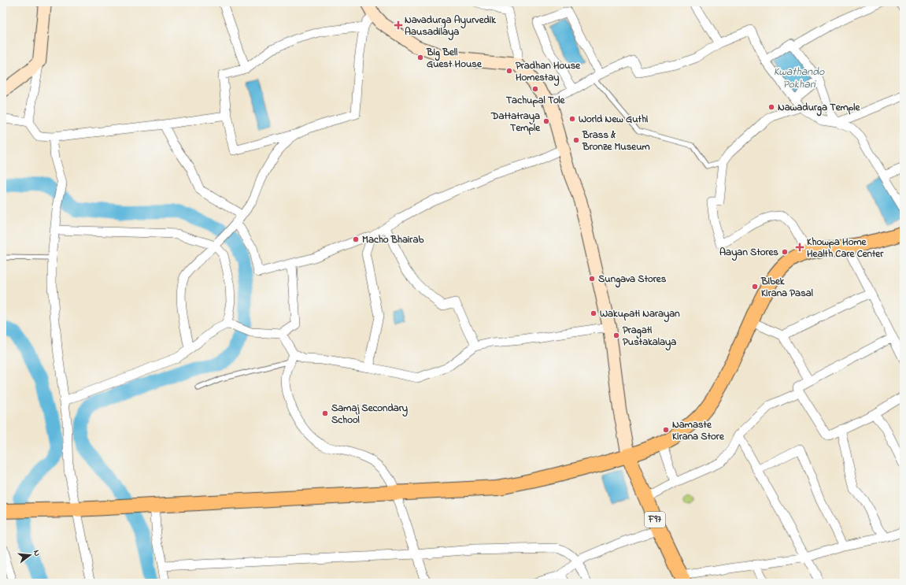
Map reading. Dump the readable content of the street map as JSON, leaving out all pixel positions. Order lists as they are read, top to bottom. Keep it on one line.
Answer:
{"streets":{"main road":["F97"]},"water":["Kwathando Pokhari"],"places":{"health":["Navadurga Ayurvedik Aausadilaya","Khowpa Home Health Care Center"],"other":["Big Bell Guest House","Pradhan House Homestay","Tachupal Tole","Nawadurga Temple","World New Guthi","Dattatraya Temple","Brass & Bronze Museum","Macho Bhairab","Aayan Stores","Sungava Stores","Bibek Kirana Pasal","Wakupati Narayan","Pragati Pustakalaya","Samaj Secondary School","Namaste Kirana Store"]},"north":"right"}
